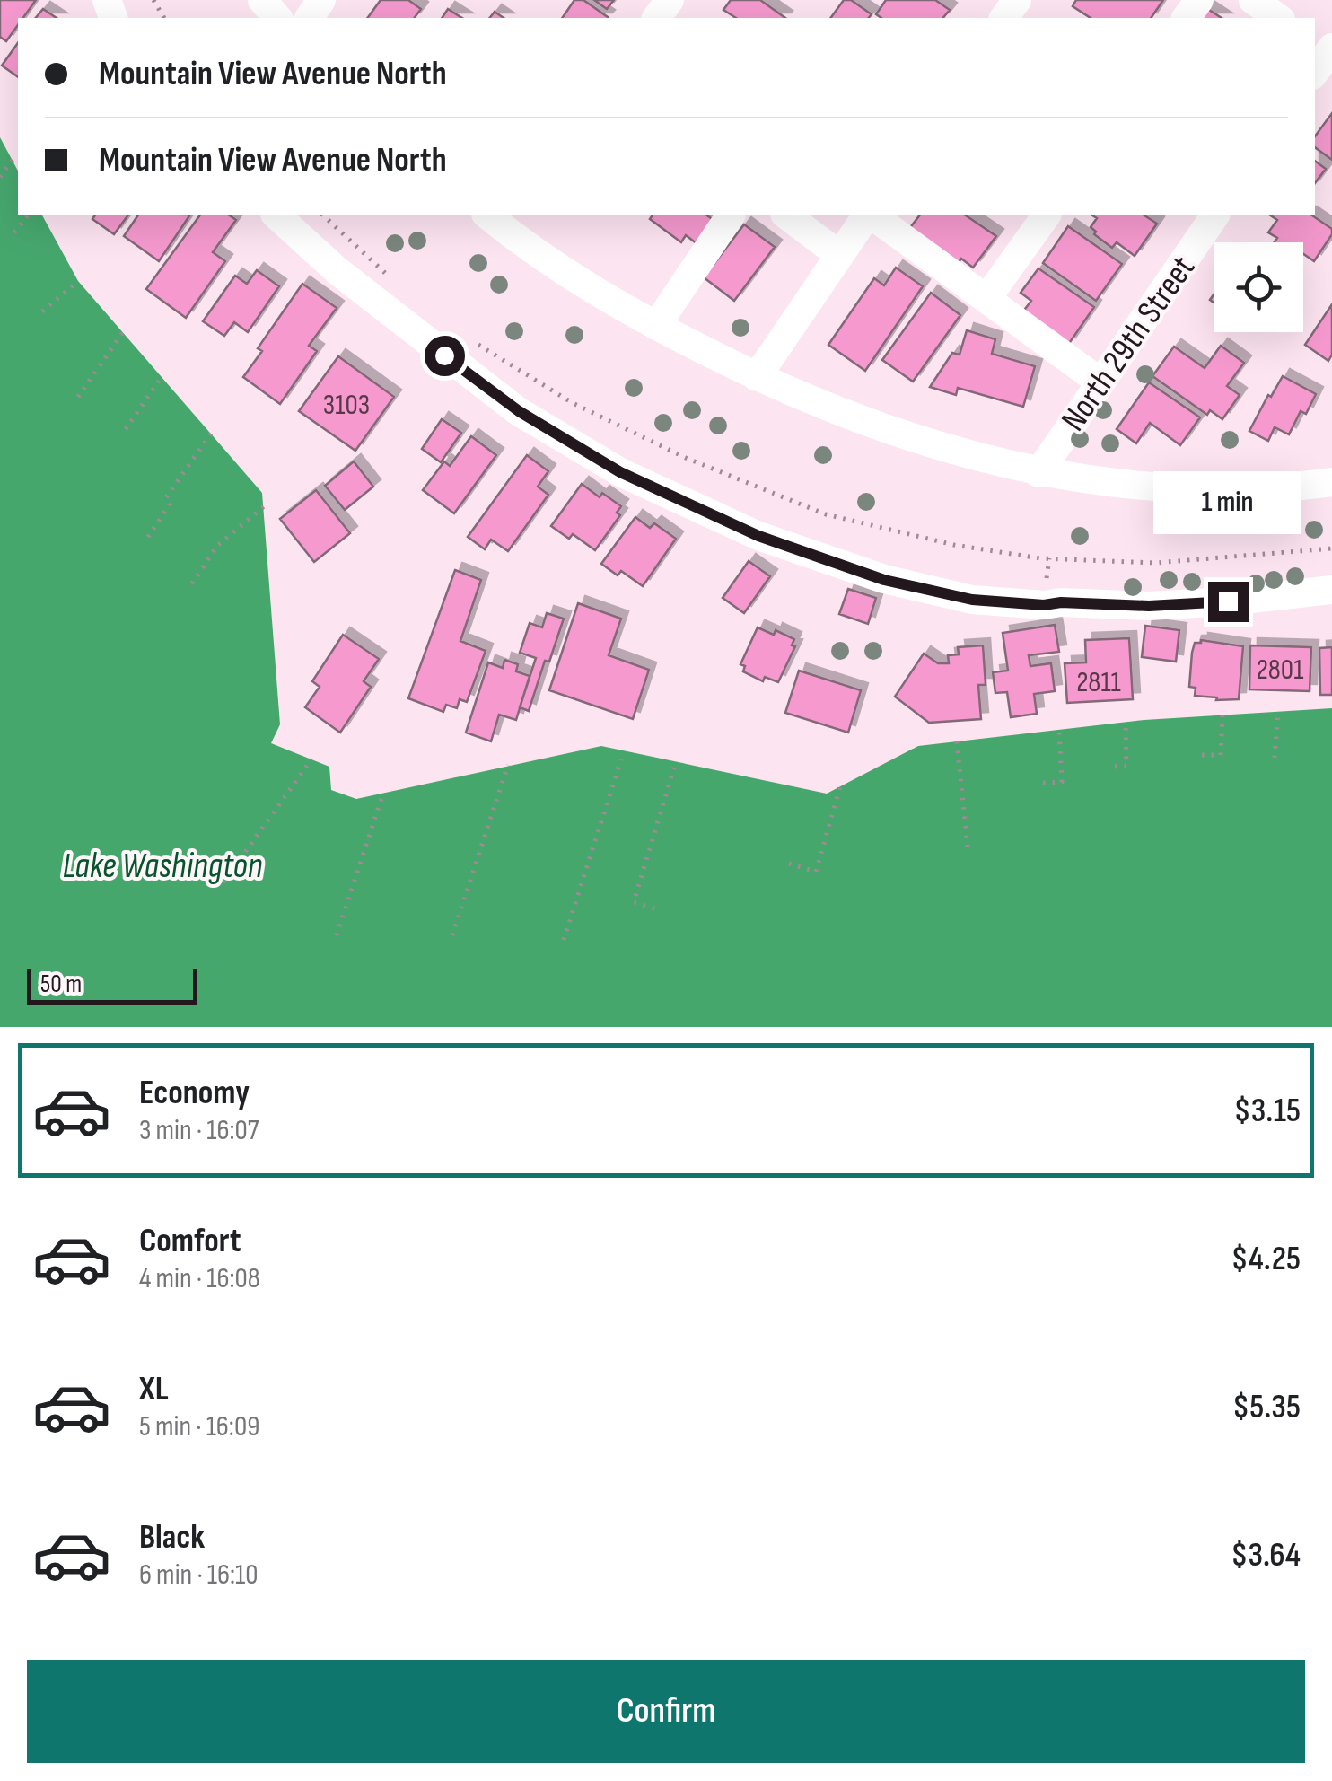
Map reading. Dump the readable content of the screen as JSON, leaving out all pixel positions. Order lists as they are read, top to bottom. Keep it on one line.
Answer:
{"streets":{"street":["North 29th Street"]},"water":["Lake Washington"],"house_numbers":["3103","2801","2811"],"scale_bar":"50 m","page":{"banner":["Mountain View Avenue North","Mountain View Avenue North"],"bubble":"1 min","scale":"50 m","list":[{"name":"Economy","note":"3 min · 16:07","value":"$3.15"},{"name":"Comfort","note":"4 min · 16:08","value":"$4.25"},{"name":"XL","note":"5 min · 16:09","value":"$5.35"},{"name":"Black","note":"6 min · 16:10","value":"$3.64"}],"buttons":"Confirm"}}
